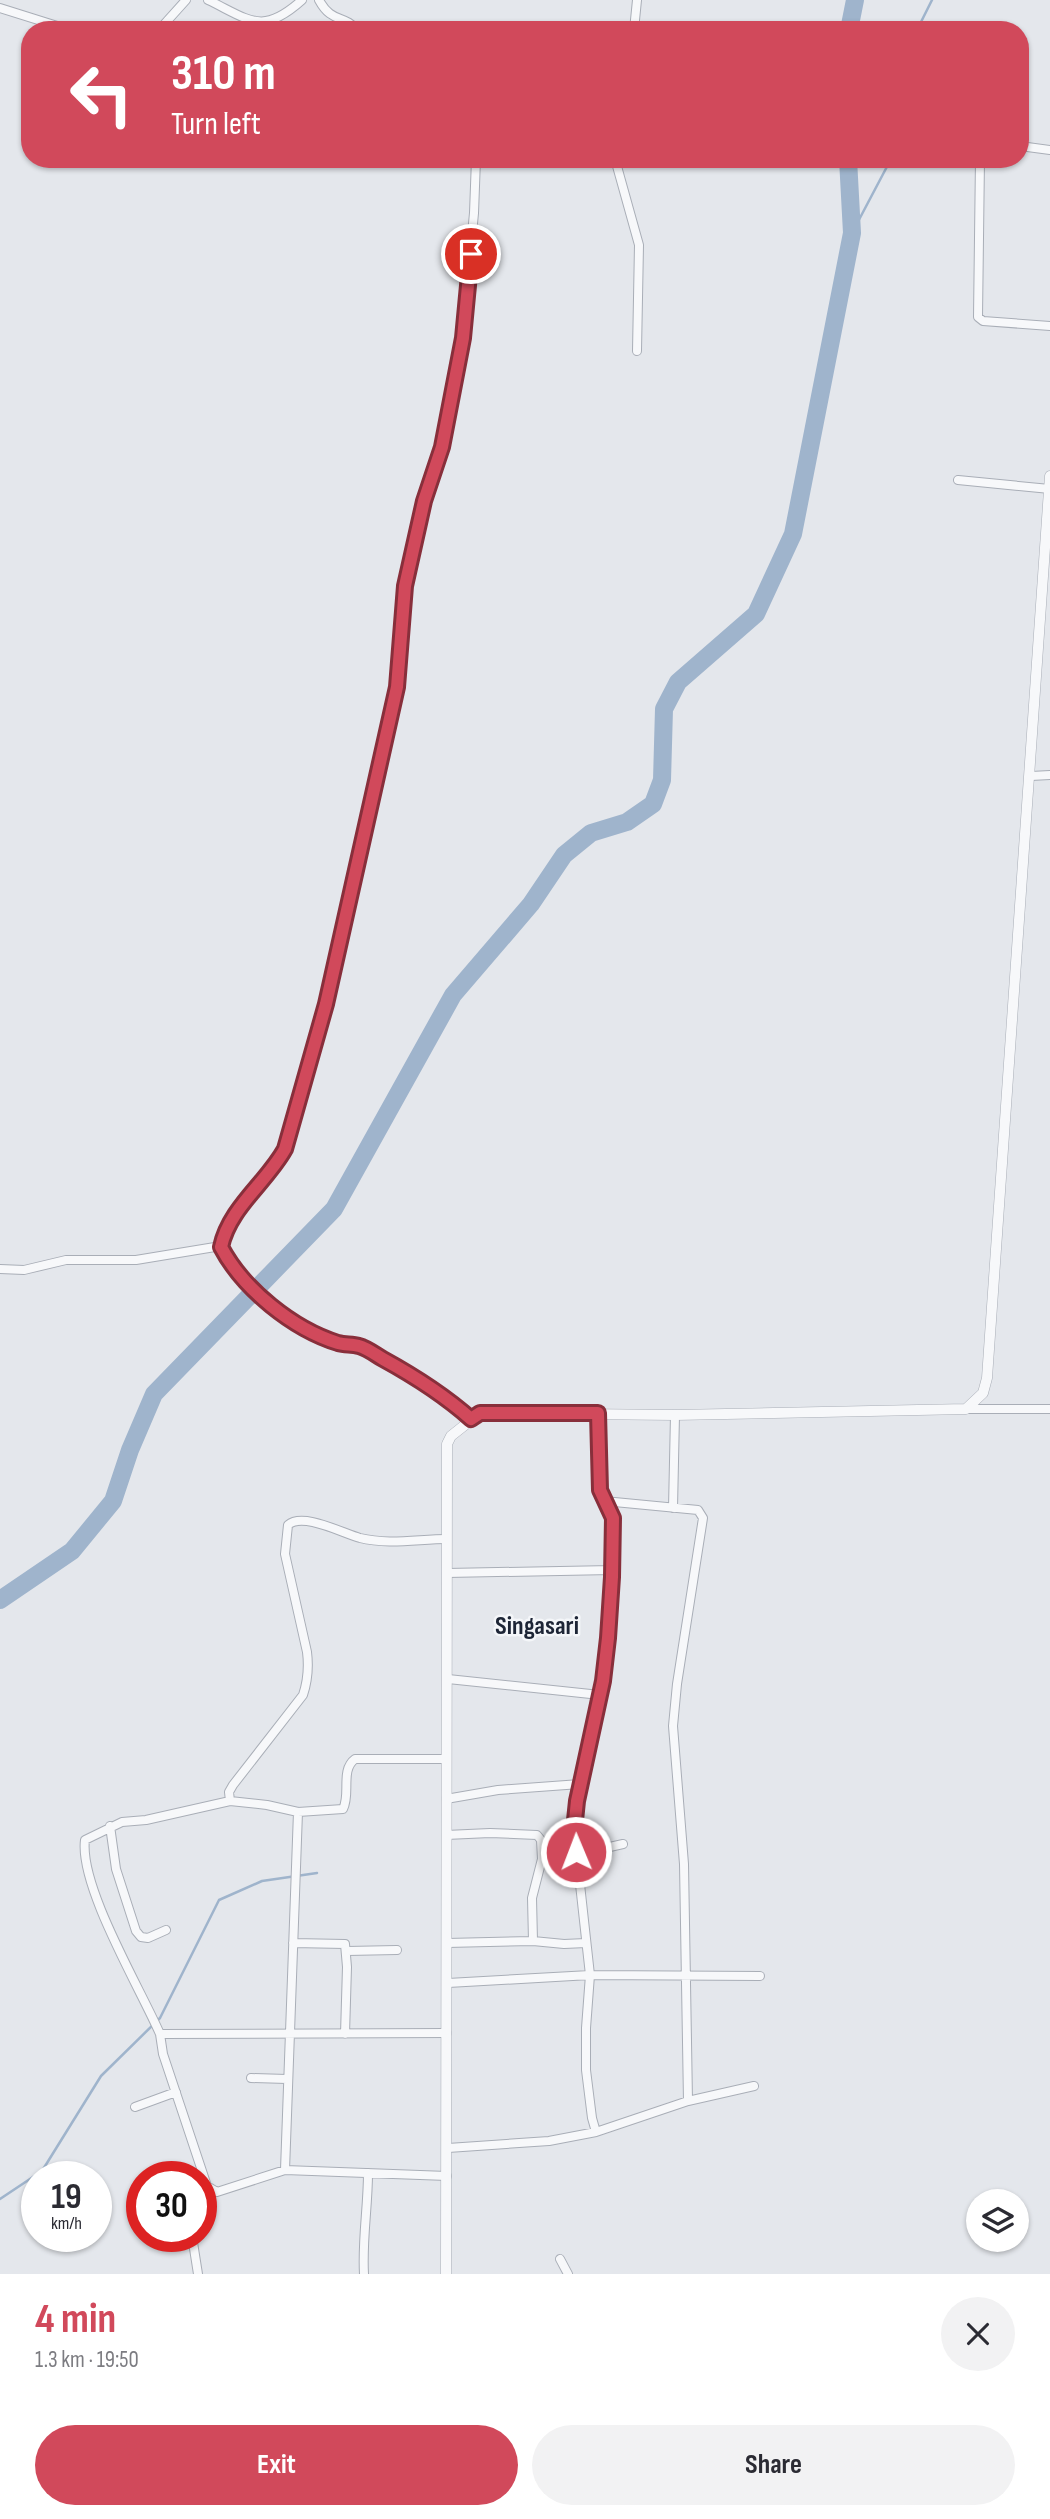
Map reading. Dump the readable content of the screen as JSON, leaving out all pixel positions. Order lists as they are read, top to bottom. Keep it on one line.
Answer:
{"districts":["Singasari"],"page":{"turn":["310 m","Turn left"],"speed":"19 km/h","limit":"30","heading":["4 min","1.3 km · 19:50"],"buttons":["Exit","Share"]}}
